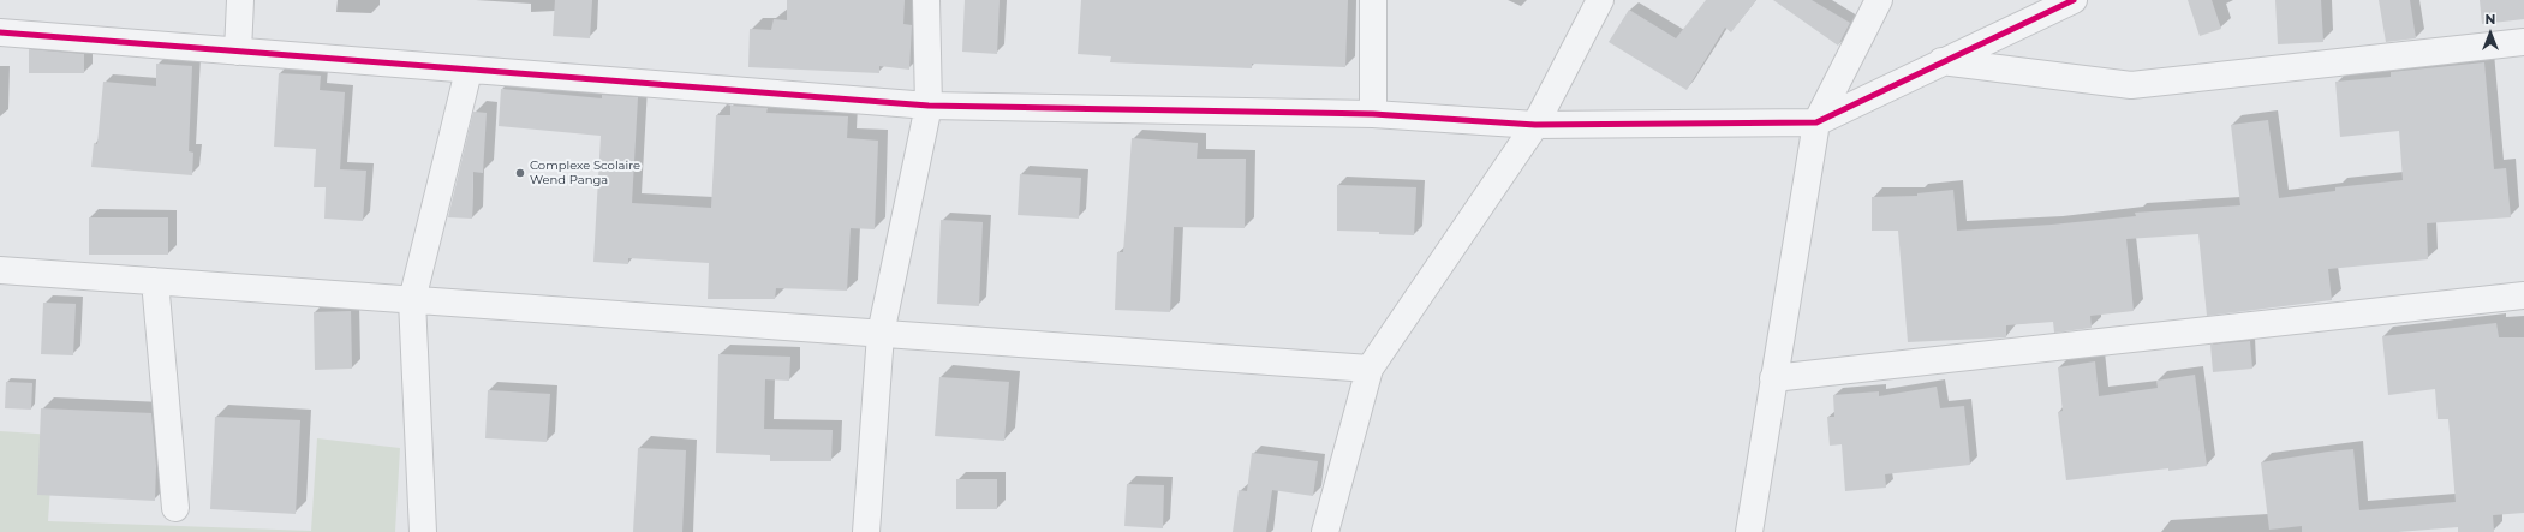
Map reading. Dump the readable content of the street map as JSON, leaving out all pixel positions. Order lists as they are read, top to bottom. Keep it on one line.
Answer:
{"places":["Complexe Scolaire Wend Panga"],"north":"top"}
